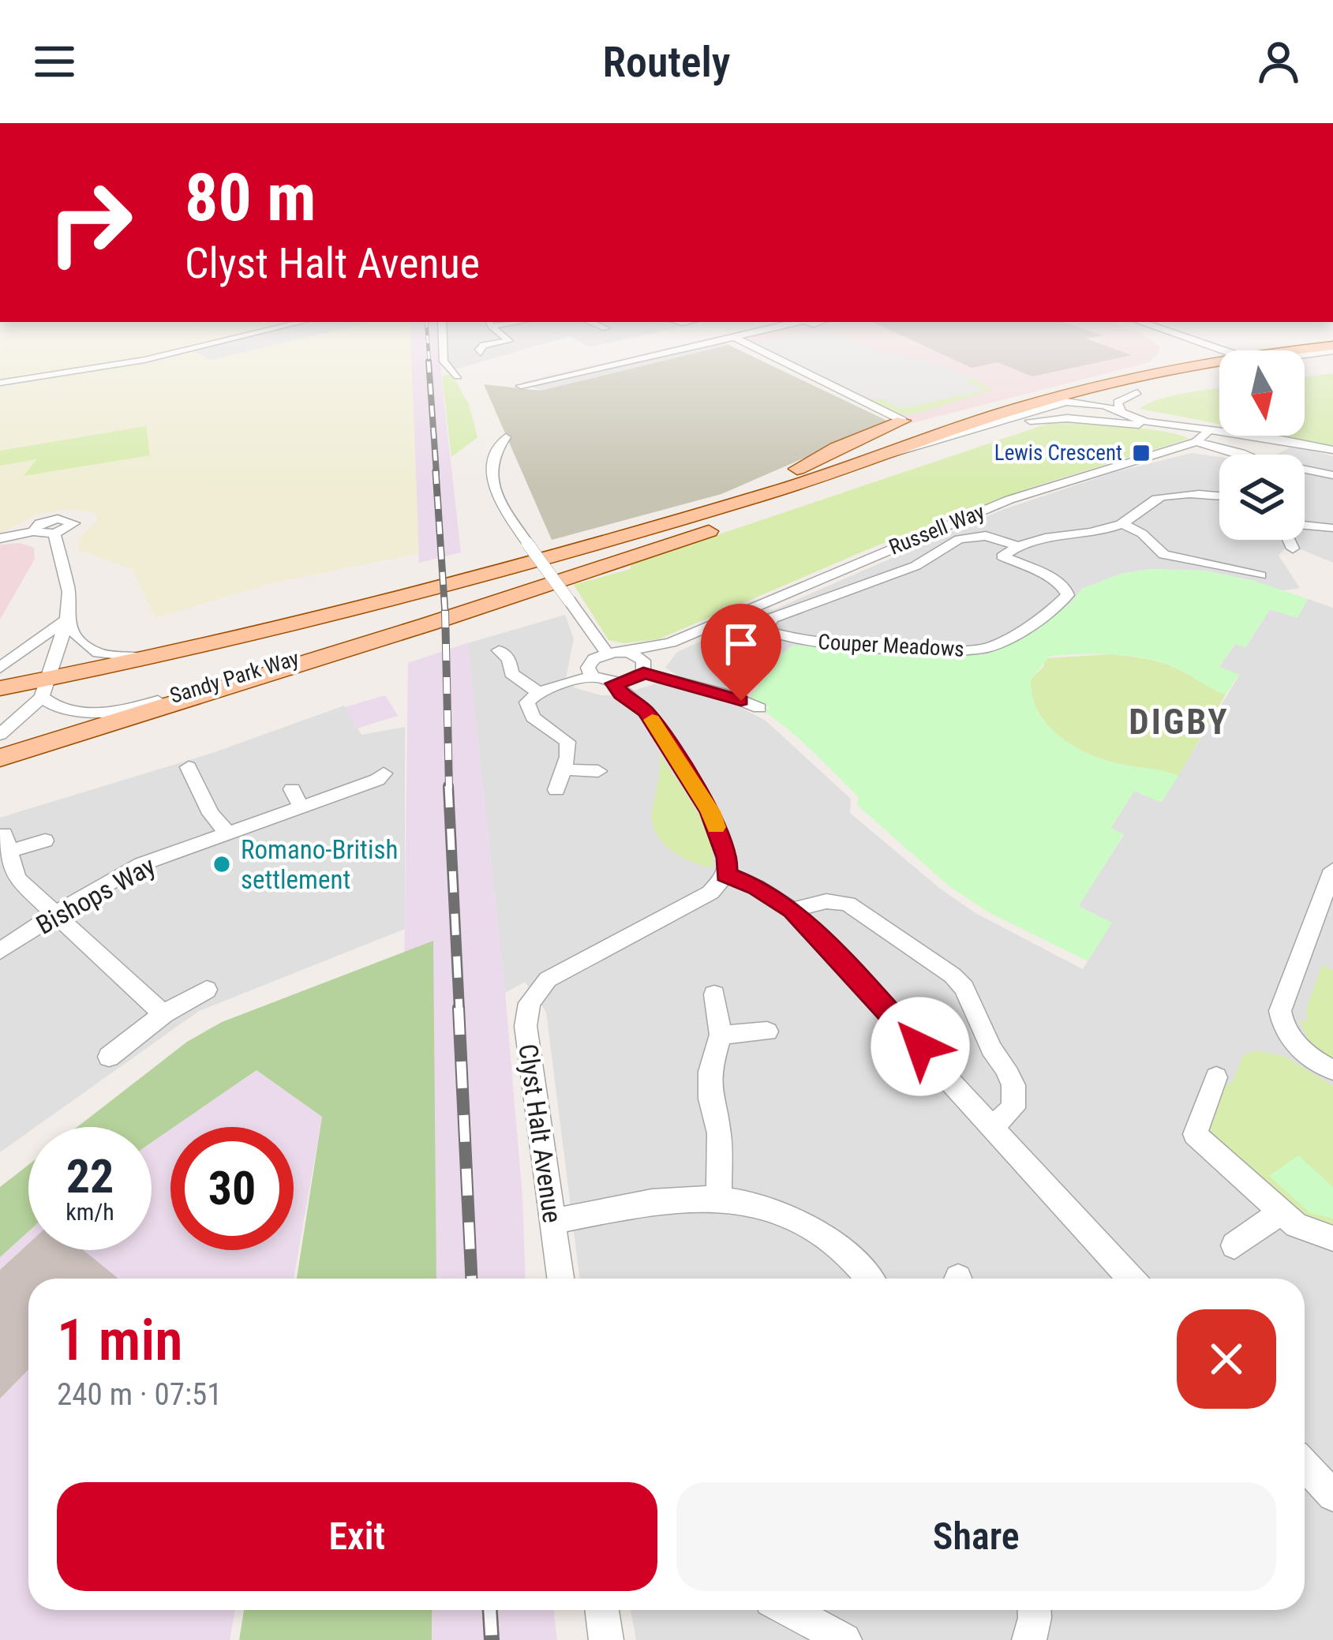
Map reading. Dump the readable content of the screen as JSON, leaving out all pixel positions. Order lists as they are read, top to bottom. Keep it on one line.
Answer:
{"streets":{"street":["Russell Way","Couper Meadows","Sandy Park Way","Bishops Way","Clyst Halt Avenue"]},"districts":["DIGBY"],"places":{"transit":["Lewis Crescent"],"other":["Romano-British settlement"]},"north":"bottom","page":{"header":"Routely","turn":["80 m","Clyst Halt Avenue"],"speed":"22 km/h","limit":"30","heading":["1 min","240 m · 07:51"],"buttons":["Exit","Share"]}}
